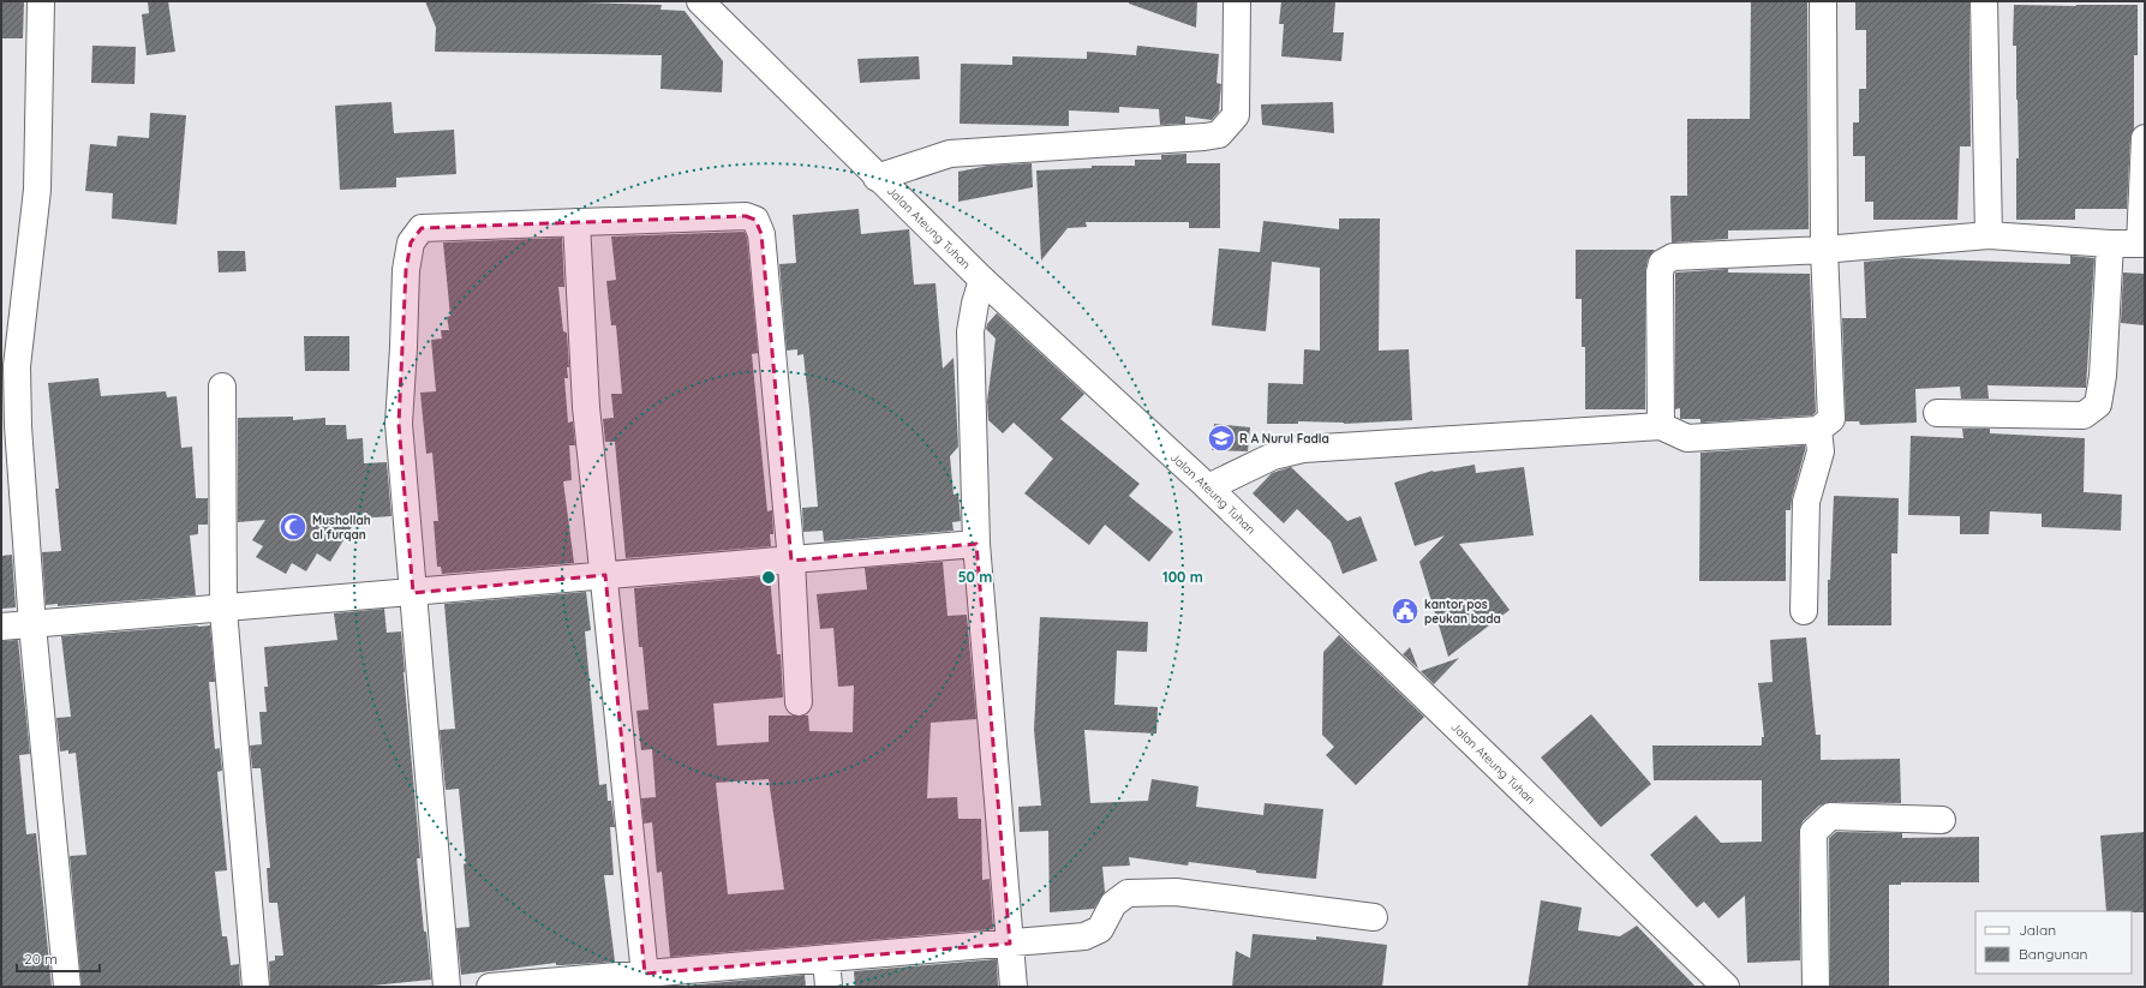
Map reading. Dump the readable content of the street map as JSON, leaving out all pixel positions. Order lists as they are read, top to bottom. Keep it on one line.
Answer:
{"streets":{"street":["Jalan Ateung Tuhan"]},"places":{"school or university":["R A Nurul Fadla"],"mosque":["Mushollah al furqan"],"public building":["kantor pos peukan bada"]},"legend":["Jalan","Bangunan"],"scale_bar":"20 m","rings":["50 m","100 m"]}
